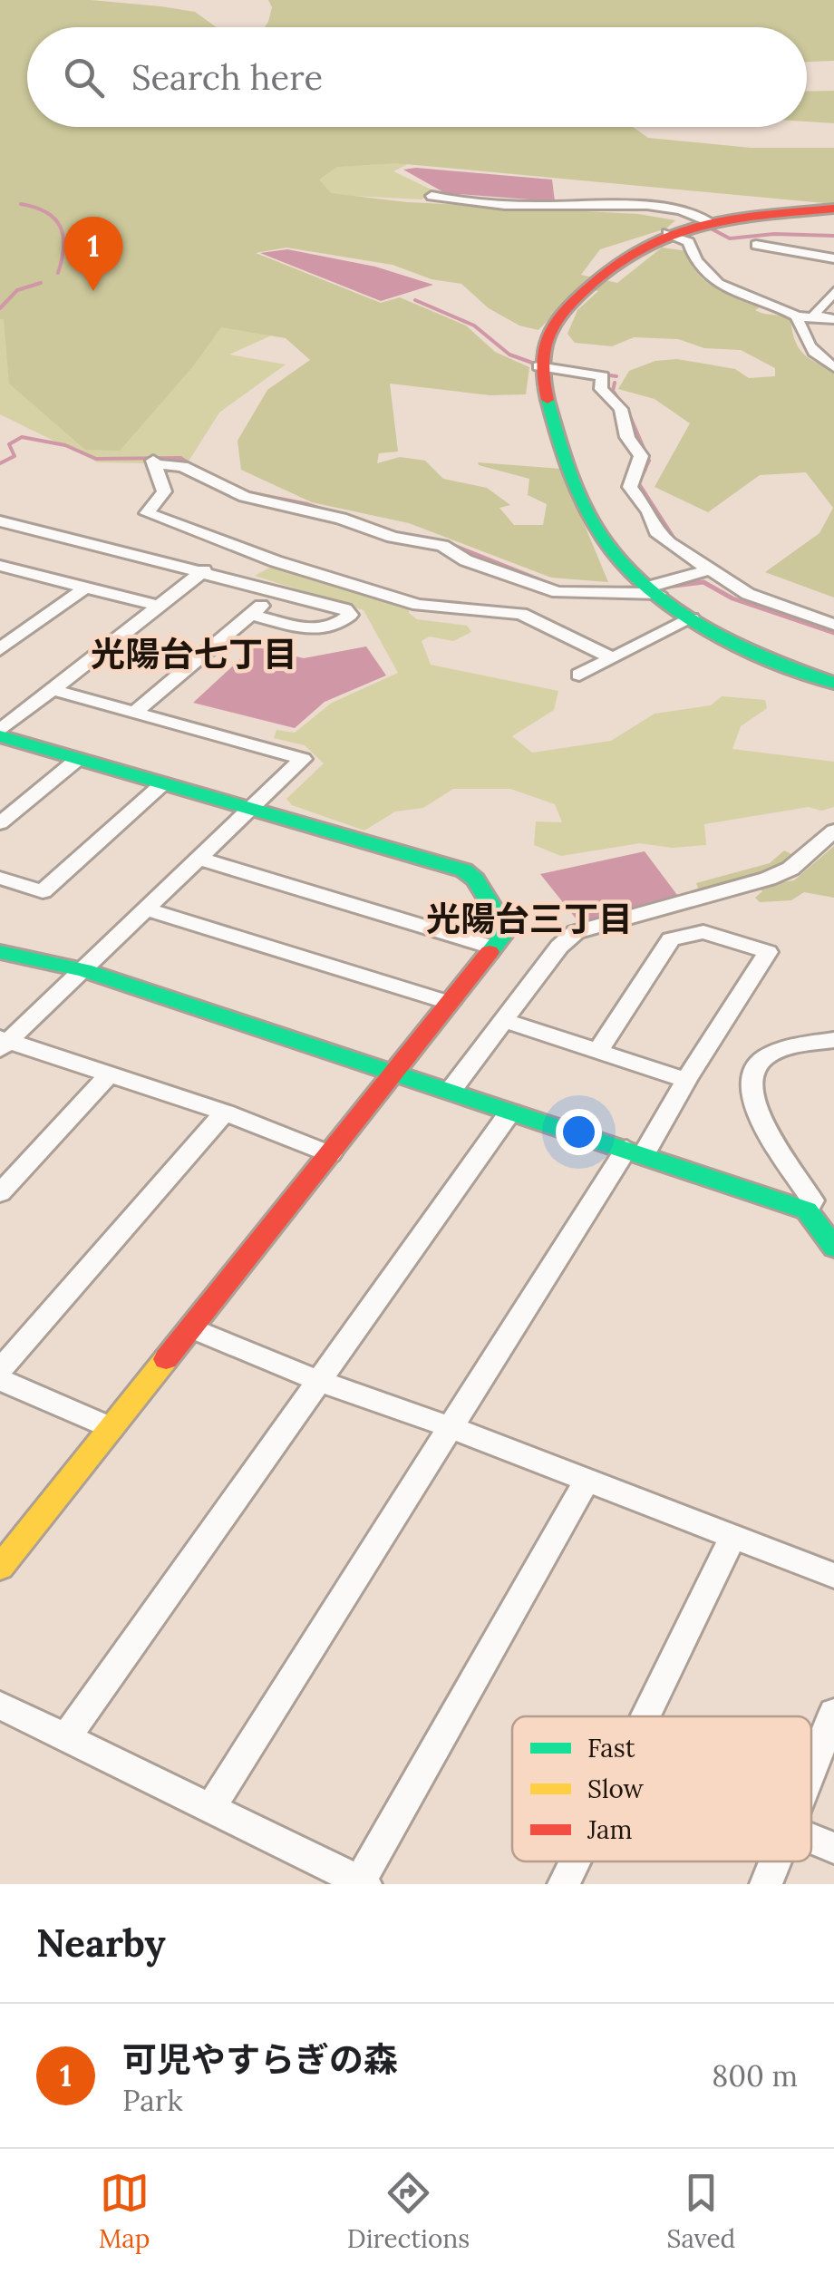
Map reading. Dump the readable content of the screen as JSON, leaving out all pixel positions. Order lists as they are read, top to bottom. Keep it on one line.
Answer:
{"districts":["光陽台七丁目","光陽台三丁目"],"legend":["Fast","Slow","Jam"],"page":{"search":"Search here","pins":"1","heading":"Nearby","list":[{"mark":"1","name":"可児やすらぎの森","note":"Park","value":"800 m"}],"nav":["Map","Directions","Saved"]}}
